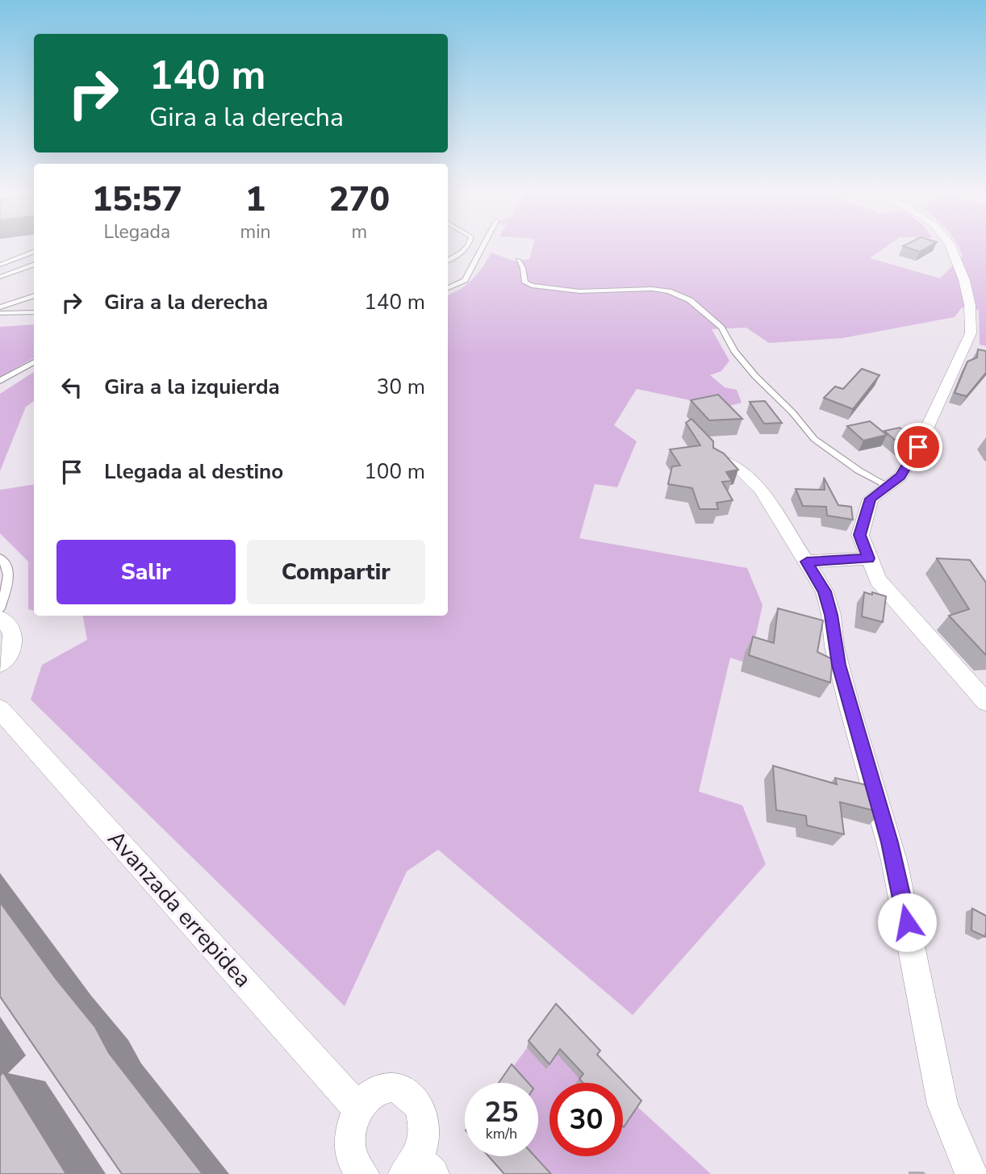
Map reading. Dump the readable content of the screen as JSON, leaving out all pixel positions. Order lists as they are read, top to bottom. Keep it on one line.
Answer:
{"streets":{"street":["Avanzada errepidea"]},"page":{"turn":["140 m","Gira a la derecha"],"eta":["15:57","Llegada","1","min","270","m"],"list":[{"name":"Gira a la derecha","value":"140 m"},{"name":"Gira a la izquierda","value":"30 m"},{"name":"Llegada al destino","value":"100 m"}],"buttons":["Salir","Compartir"],"speed":"25 km/h","limit":"30"}}
